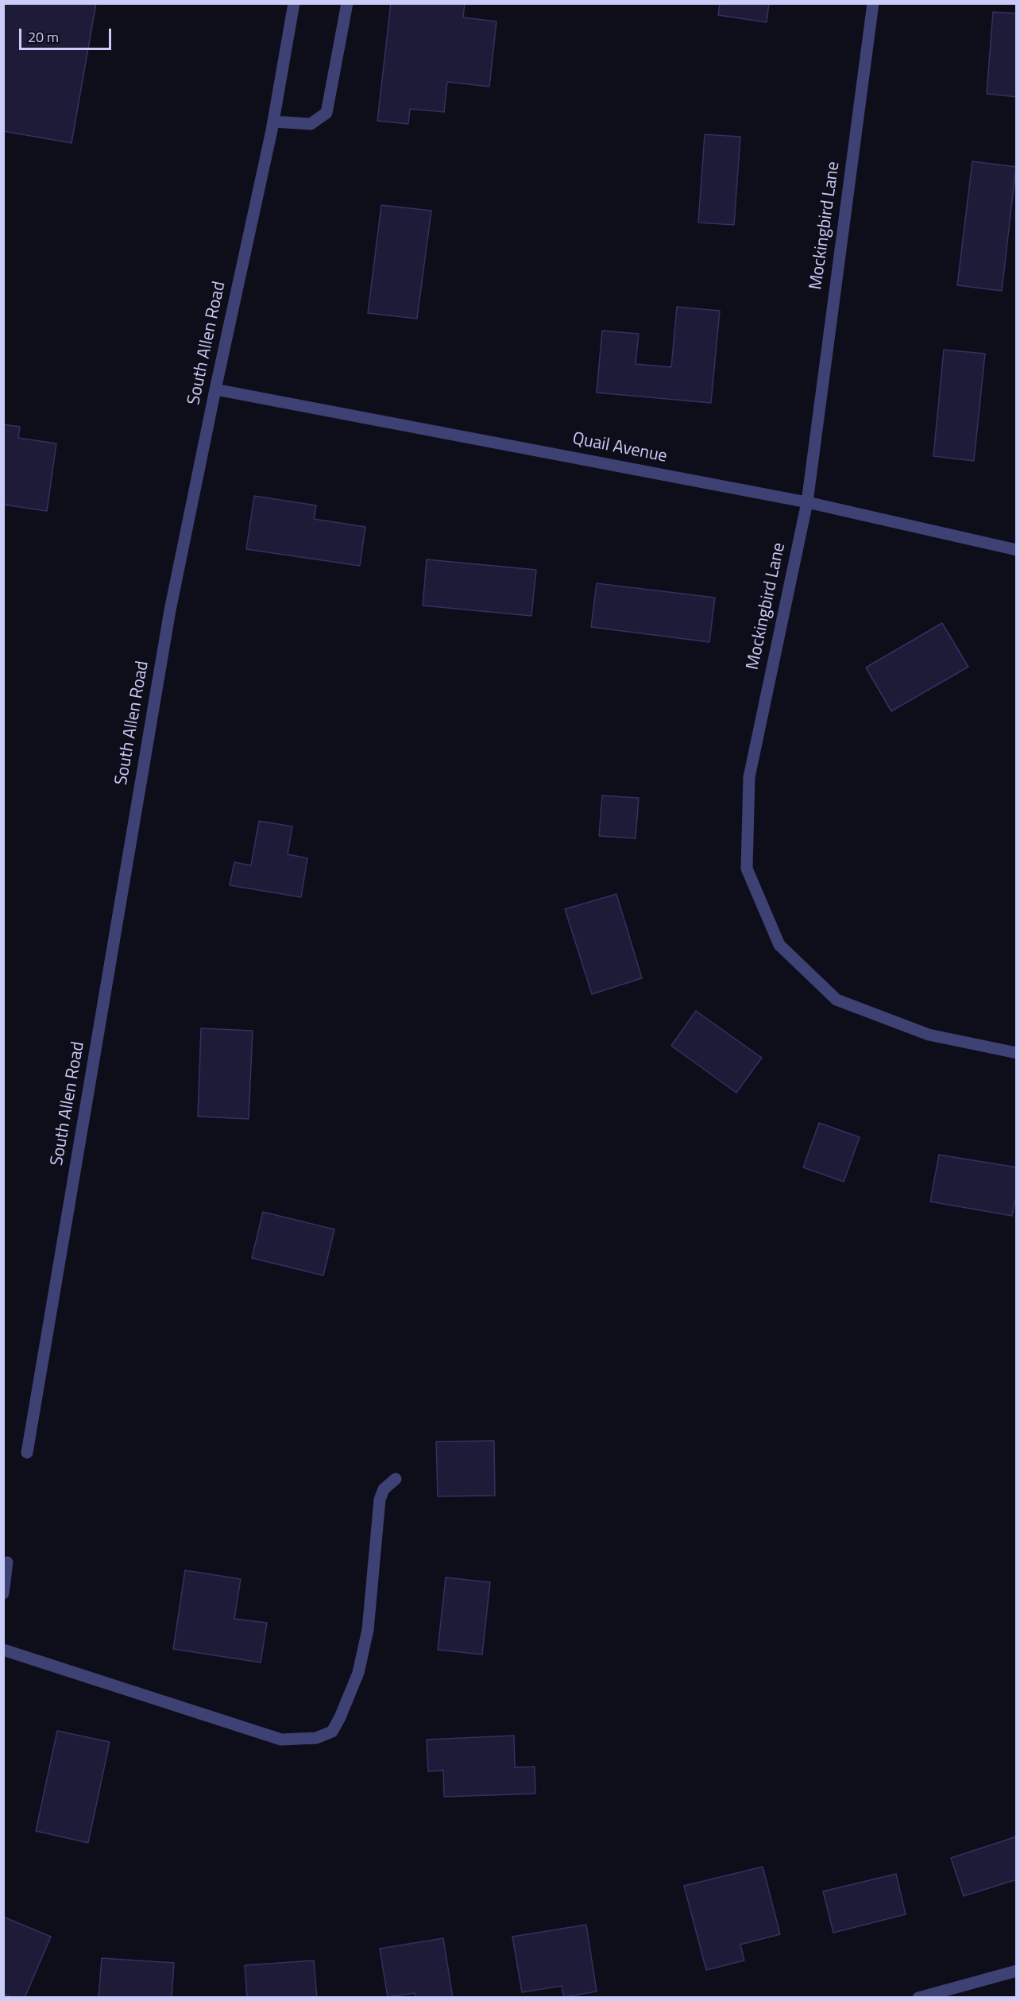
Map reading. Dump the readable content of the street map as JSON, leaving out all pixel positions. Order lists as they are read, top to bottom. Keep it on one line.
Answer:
{"streets":{"street":["Mockingbird Lane","South Allen Road","Quail Avenue"]},"crossings":[["Mockingbird Lane","Quail Avenue"],["South Allen Road","Quail Avenue"]],"scale_bar":"20 m"}
